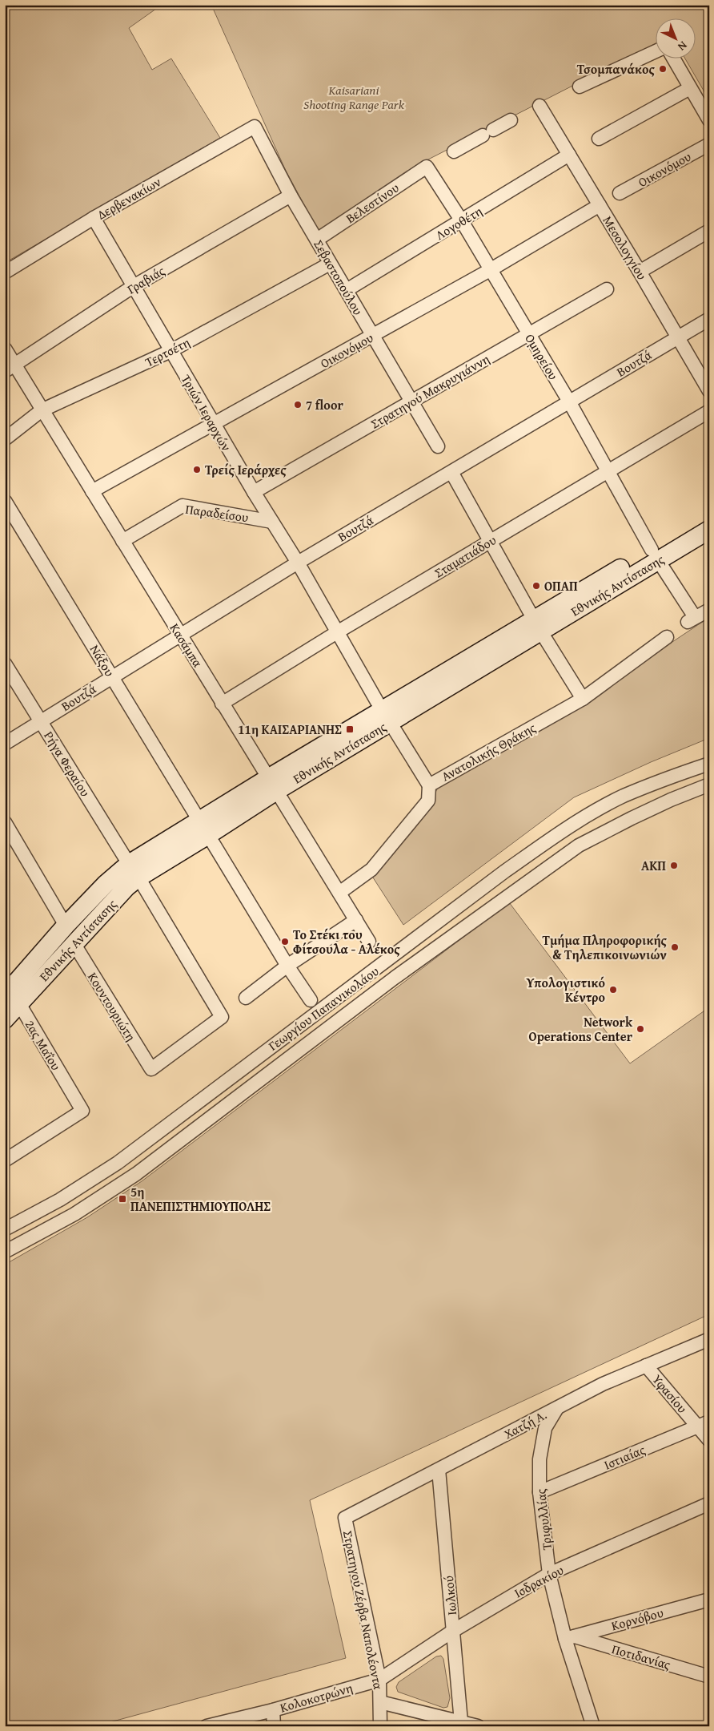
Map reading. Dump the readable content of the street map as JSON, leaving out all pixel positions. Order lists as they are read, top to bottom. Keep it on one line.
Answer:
{"streets":{"main road":["Εθνικής Αντίστασης"],"street":["Οικονόμου","Δερβενακίων","Βελεστίνου","Λογοθέτη","Μεσολογγίου","Σεβαστοπούλου","Γραβιάς","Τερτσέτη","Ομηρείου","Βουτζά","Στρατηγού Μακρυγιάννη","Τριών Ιεραρχών","Παραδείσου","Σταματιάδου","Κασάμπα","Νάξου","Ανατολικής Θράκης","Ρήγα Φεραίου","Κουντουριώτη","Γεωργίου Παπανικολάου","2ας Μαΐου","Υφασίου","Χατζή Α.","Ιστιαίας","Τριφυλλίας","Ισδρακίου","Ιωλκού","Στρατηγού Ζέρβα Ναπολέοντα","Κορνόβου","Ποτιδανίας","Κολοκοτρώνη"]},"crossings":[["Οικονόμου","Μεσολογγίου"],["Οικονόμου","Σεβαστοπούλου"],["Οικονόμου","Ομηρείου"],["Οικονόμου","Τριών Ιεραρχών"],["Οικονόμου","Κασάμπα"],["Δερβενακίων","Σεβαστοπούλου"],["Δερβενακίων","Τριών Ιεραρχών"],["Βελεστίνου","Σεβαστοπούλου"],["Βελεστίνου","Ομηρείου"],["Λογοθέτη","Μεσολογγίου"],["Λογοθέτη","Σεβαστοπούλου"],["Λογοθέτη","Ομηρείου"],["Μεσολογγίου","Βουτζά"],["Σεβαστοπούλου","Γραβιάς"],["Σεβαστοπούλου","Τερτσέτη"],["Σεβαστοπούλου","Στρατηγού Μακρυγιάννη"],["Γραβιάς","Τριών Ιεραρχών"],["Γραβιάς","Κασάμπα"],["Τερτσέτη","Τριών Ιεραρχών"],["Τερτσέτη","Κασάμπα"],["Ομηρείου","Βουτζά"],["Ομηρείου","Στρατηγού Μακρυγιάννη"],["Ομηρείου","Σταματιάδου"],["Ομηρείου","Εθνικής Αντίστασης"],["Βουτζά","Τριών Ιεραρχών"],["Βουτζά","Κασάμπα"],["Βουτζά","Νάξου"],["Βουτζά","Ρήγα Φεραίου"],["Στρατηγού Μακρυγιάννη","Τριών Ιεραρχών"],["Τριών Ιεραρχών","Παραδείσου"],["Τριών Ιεραρχών","Σταματιάδου"],["Τριών Ιεραρχών","Εθνικής Αντίστασης"],["Τριών Ιεραρχών","Ανατολικής Θράκης"],["Παραδείσου","Κασάμπα"],["Σταματιάδου","Κασάμπα"],["Εθνικής Αντίστασης","Κασάμπα"],["Εθνικής Αντίστασης","Νάξου"],["Εθνικής Αντίστασης","Ρήγα Φεραίου"],["Εθνικής Αντίστασης","Κουντουριώτη"],["Εθνικής Αντίστασης","2ας Μαΐου"],["Κασάμπα","Ανατολικής Θράκης"],["Ρήγα Φεραίου","Κουντουριώτη"],["Υφασίου","Χατζή Α."],["Υφασίου","Ιστιαίας"],["Χατζή Α.","Τριφυλλίας"],["Χατζή Α.","Ιωλκού"],["Χατζή Α.","Στρατηγού Ζέρβα Ναπολέοντα"],["Ιστιαίας","Τριφυλλίας"],["Τριφυλλίας","Ισδρακίου"],["Τριφυλλίας","Κορνόβου"],["Τριφυλλίας","Ποτιδανίας"],["Ισδρακίου","Ιωλκού"],["Ισδρακίου","Στρατηγού Ζέρβα Ναπολέοντα"],["Ισδρακίου","Κολοκοτρώνη"],["Στρατηγού Ζέρβα Ναπολέοντα","Κολοκοτρώνη"],["Κορνόβου","Ποτιδανίας"]],"parks":["Kaisariani Shooting Range Park"],"places":{"other":["Τσομπανάκος","7 floor","Τρείς Ιεράρχες","ΟΠΑΠ","ΑΚΠ","Το Στέκι του Φίτσουλα - Αλέκος","Τμήμα Πληροφορικής & Τηλεπικοινωνιών","Υπολογιστικό Κέντρο","Network Operations Center"],"transit":["11η ΚΑΙΣΑΡΙΑΝΗΣ","5η ΠΑΝΕΠΙΣΤΗΜΙΟΥΠΟΛΗΣ"]},"north":"bottom right"}
